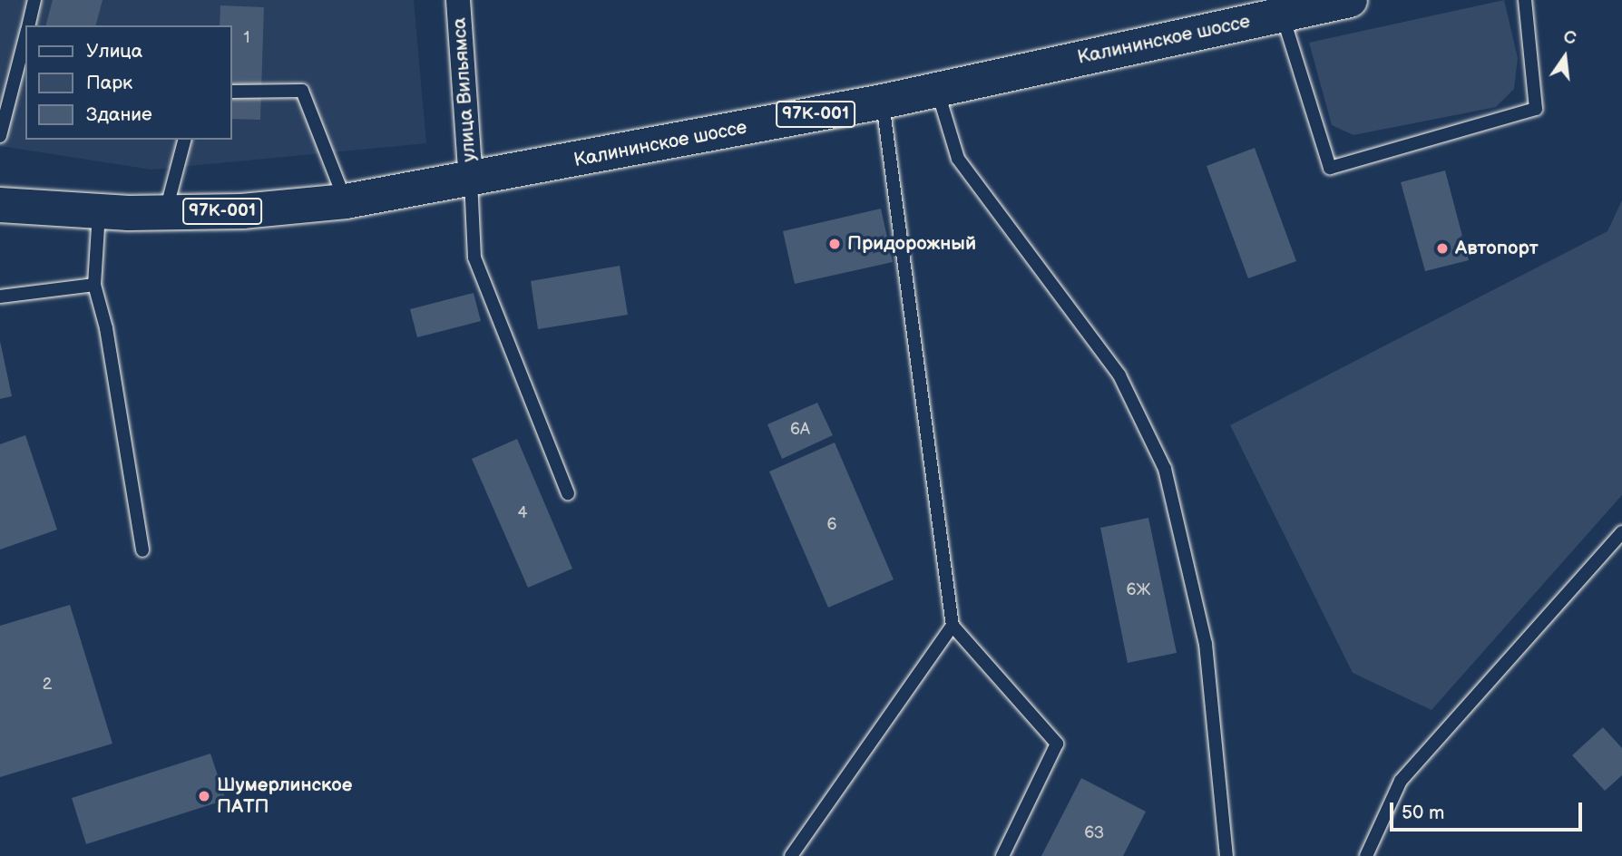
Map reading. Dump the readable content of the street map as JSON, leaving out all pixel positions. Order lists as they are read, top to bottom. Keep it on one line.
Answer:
{"streets":{"main road":["Калининское шоссе","97К-001"],"street":["улица Вильямса"]},"crossings":[["Калининское шоссе","улица Вильямса"]],"places":["Придорожный","Автопорт","Шумерлинское ПАТП"],"house_numbers":["1","6А","4","6","6Ж","2","6З"],"legend":["Улица","Парк","Здание"],"scale_bar":"50 m","north":"top"}
